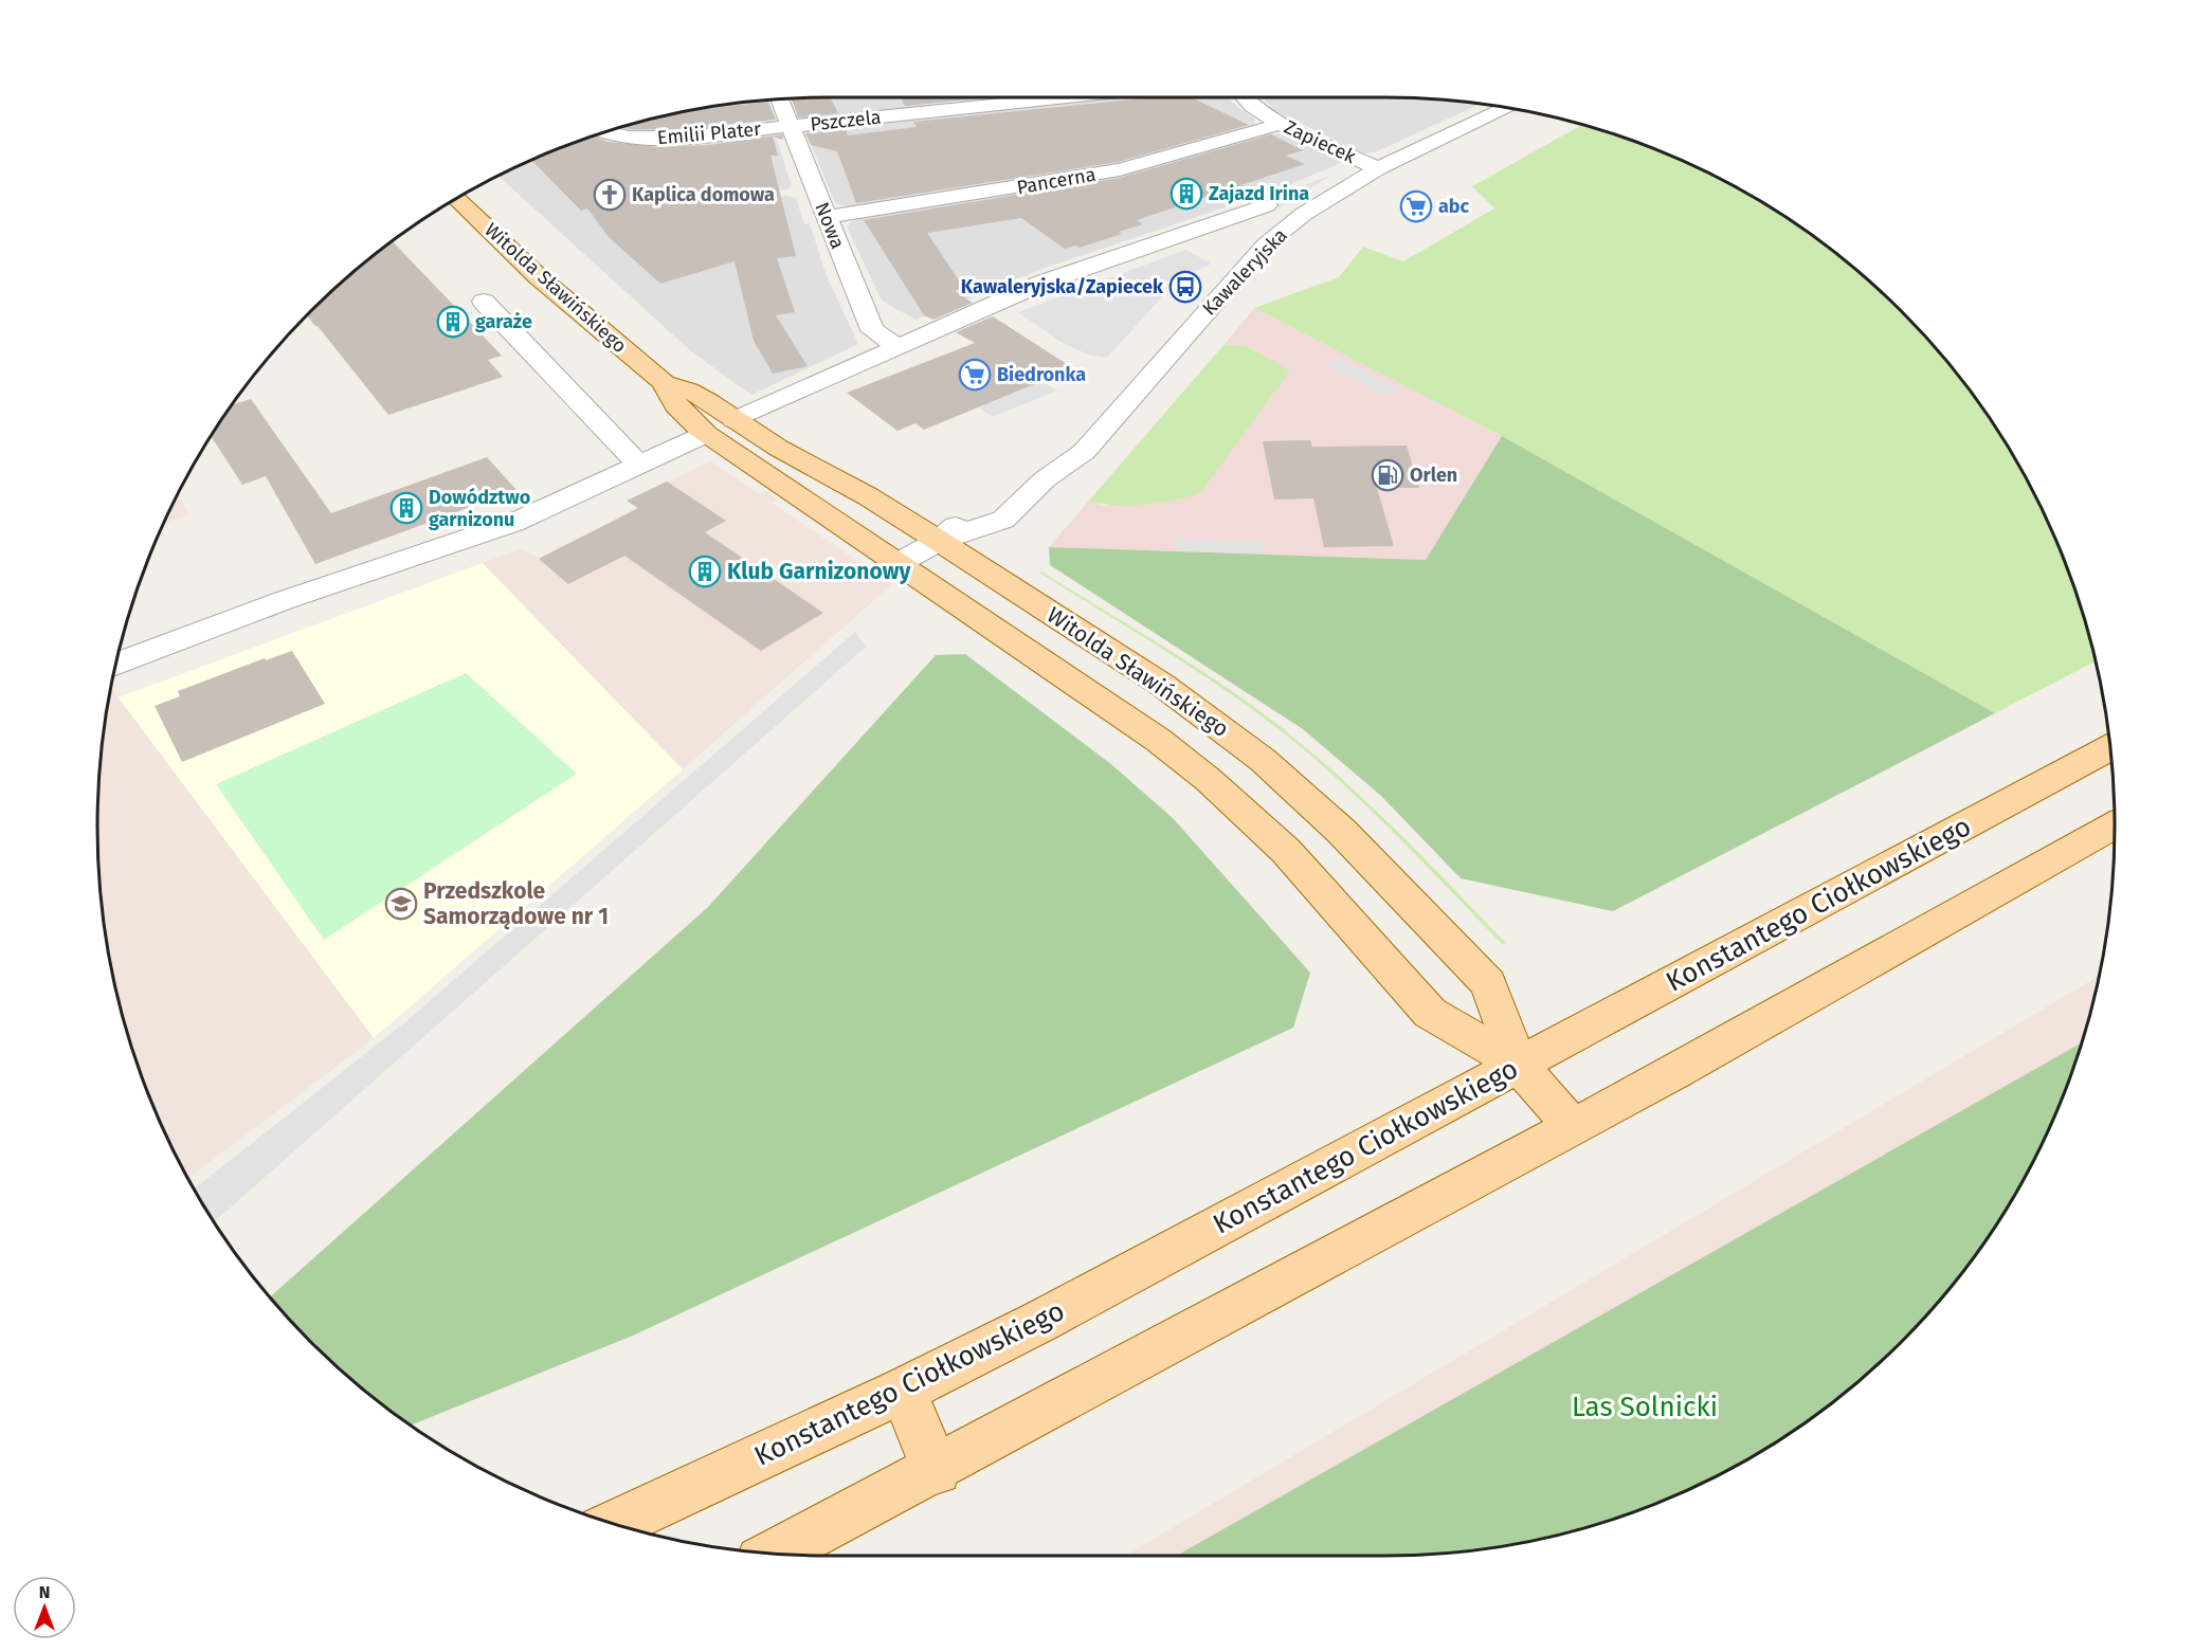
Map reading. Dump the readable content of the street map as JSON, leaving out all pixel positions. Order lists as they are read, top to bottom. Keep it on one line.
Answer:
{"streets":{"main road":["Witolda Sławińskiego","Konstantego Ciołkowskiego"],"street":["Pszczela","Emilii Plater","Zapiecek","Pancerna","Nowa","Kawaleryjska"]},"crossings":[["Pszczela","Emilii Plater"],["Pszczela","Nowa"],["Emilii Plater","Nowa"],["Zapiecek","Pancerna"],["Zapiecek","Kawaleryjska"],["Pancerna","Nowa"],["Nowa","Kawaleryjska"],["Kawaleryjska","Witolda Sławińskiego"],["Witolda Sławińskiego","Konstantego Ciołkowskiego"]],"parks":["Las Solnicki"],"places":{"building":["Zajazd Irina","garaże","Dowództwo garnizonu","Klub Garnizonowy"],"church":["Kaplica domowa"],"supermarket":["abc","Biedronka"],"bus stop":["Kawaleryjska/Zapiecek"],"fuel station":["Orlen"],"school or university":["Przedszkole Samorządowe nr 1"]},"north":"top"}
